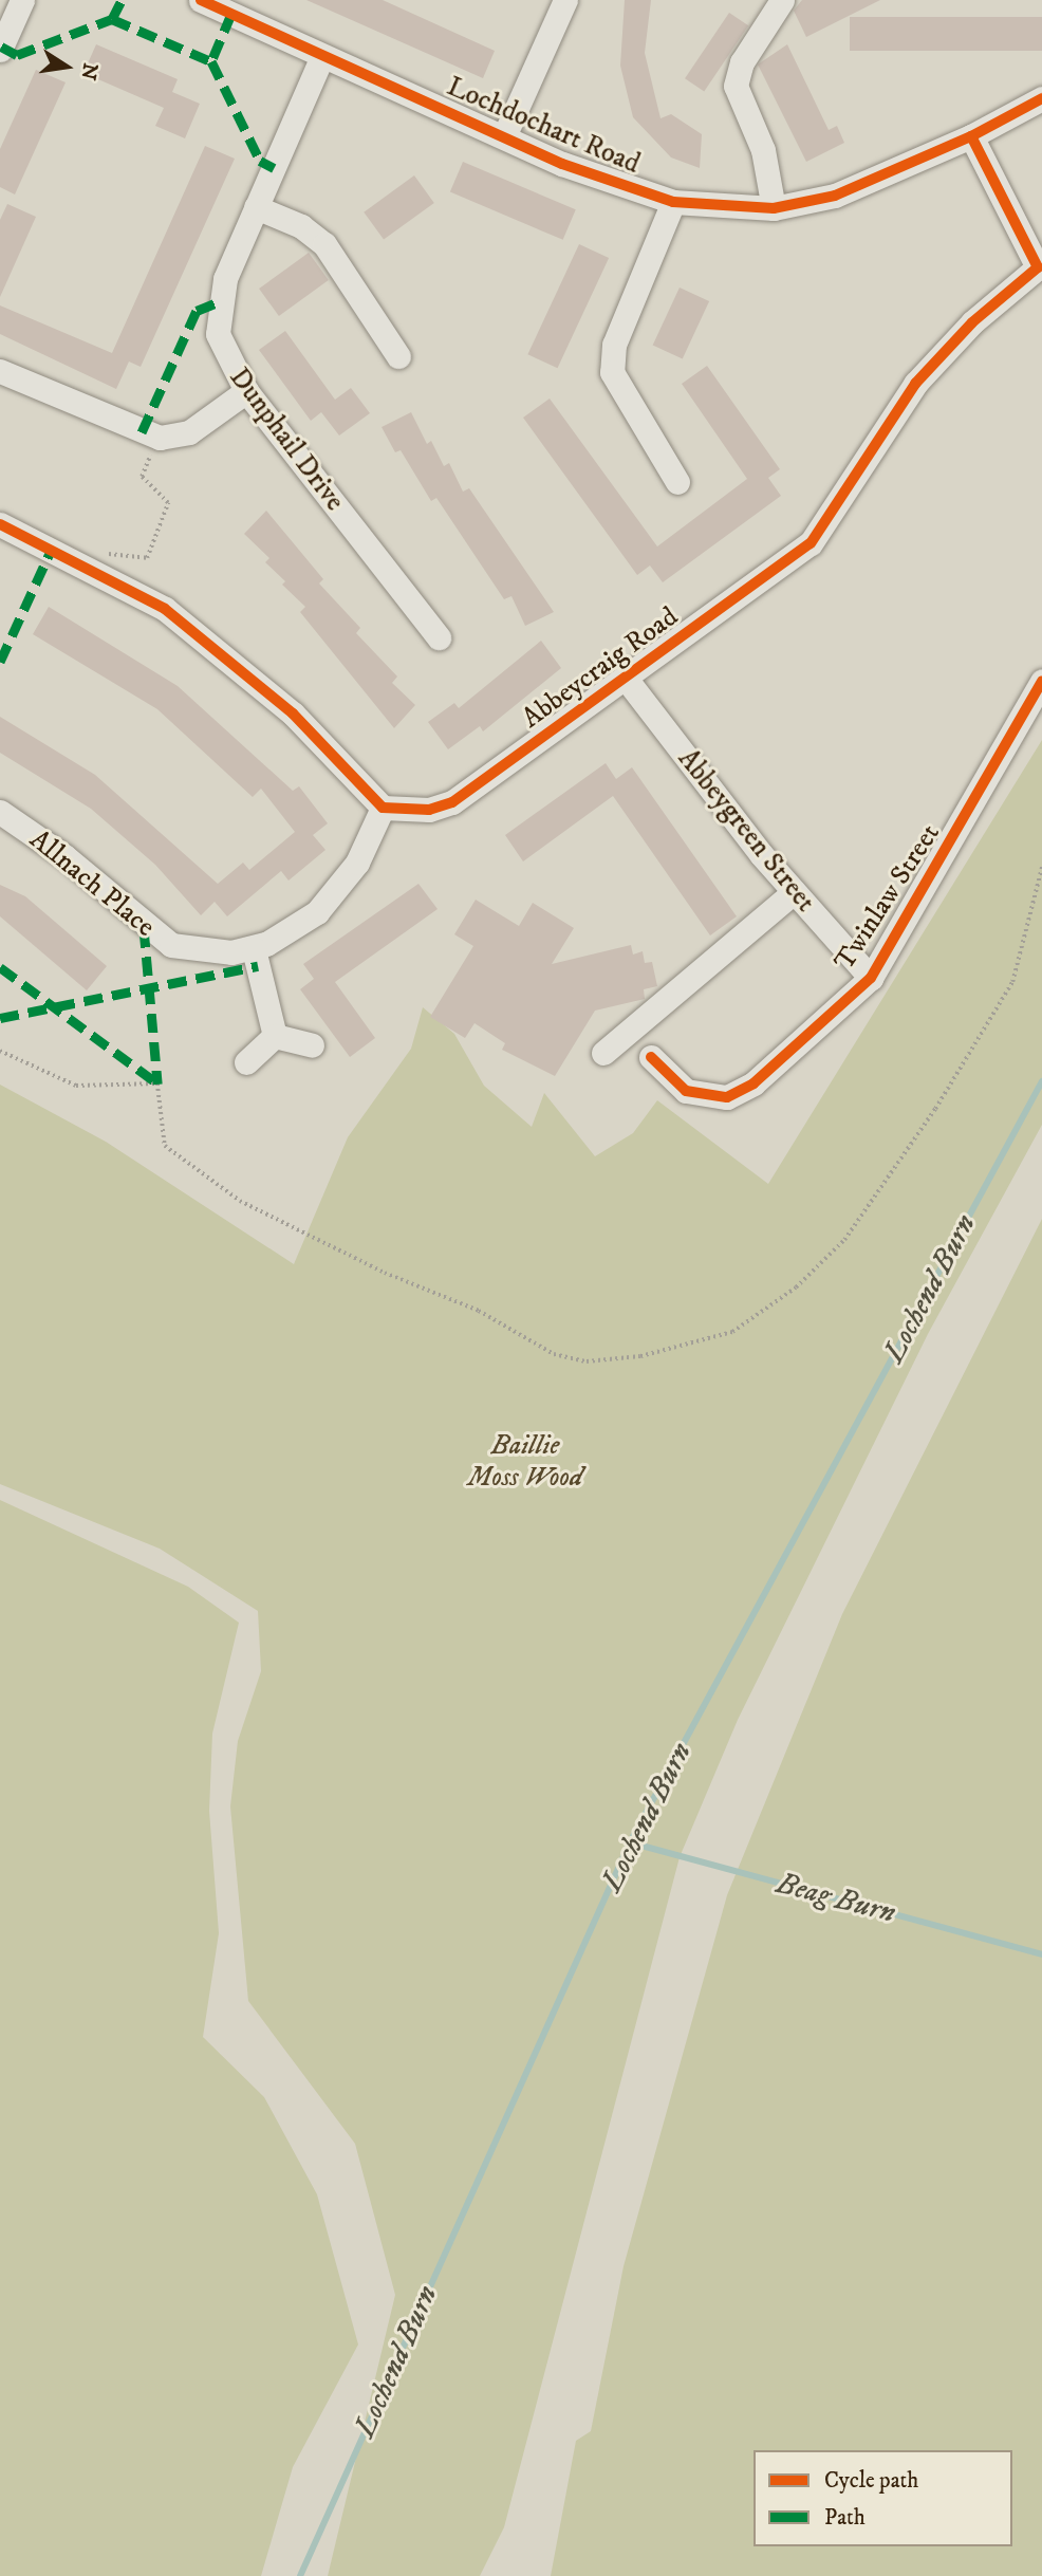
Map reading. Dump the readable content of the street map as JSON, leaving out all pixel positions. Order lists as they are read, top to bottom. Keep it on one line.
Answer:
{"streets":{"street":["Lochdochart Road","Dunphail Drive","Abbeycraig Road","Abbeygreen Street","Allnach Place","Twinlaw Street"]},"crossings":[["Lochdochart Road","Dunphail Drive"],["Lochdochart Road","Abbeycraig Road"],["Abbeycraig Road","Abbeygreen Street"],["Abbeycraig Road","Allnach Place"],["Abbeygreen Street","Twinlaw Street"]],"water":["Lochend Burn","Beag Burn"],"parks":["Baillie Moss Wood"],"legend":["Cycle path","Path"],"north":"right"}
